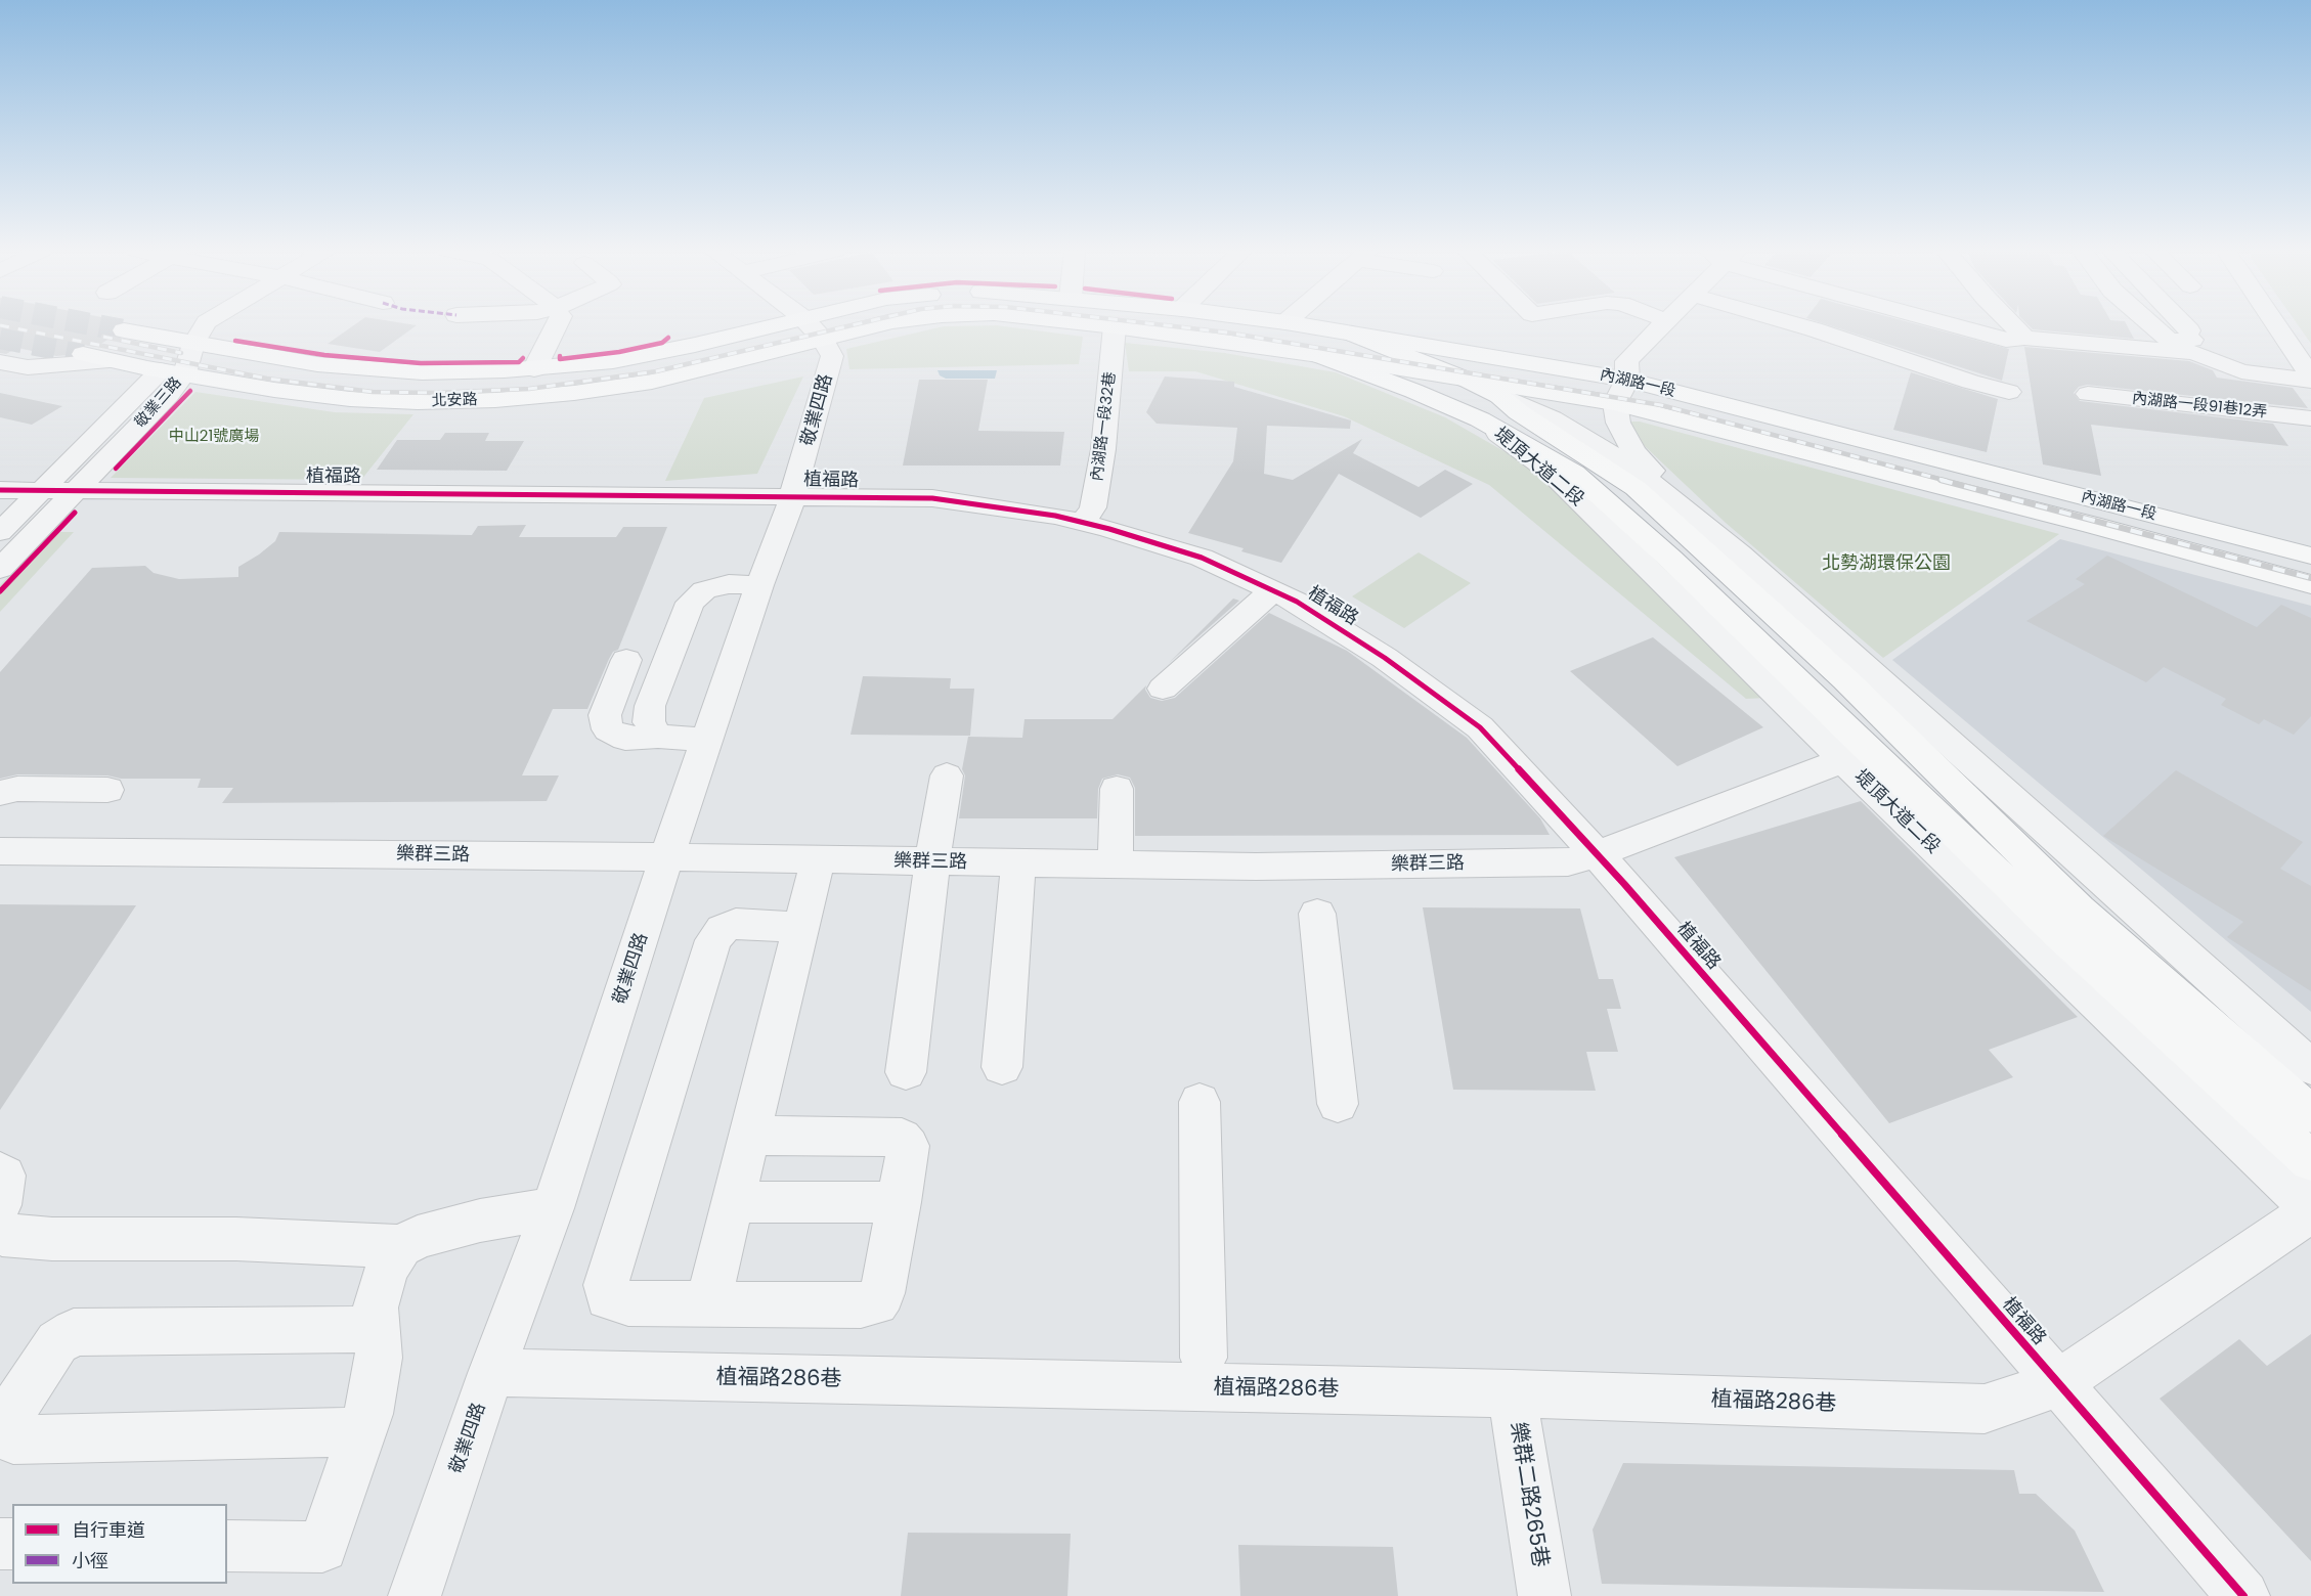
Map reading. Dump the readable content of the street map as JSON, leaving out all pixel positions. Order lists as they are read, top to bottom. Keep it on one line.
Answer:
{"streets":{"main road":["內湖路一段","北安路","堤頂大道二段"],"street":["敬業三路","內湖路一段91巷12弄","敬業四路","內湖路一段32巷","植福路","樂群三路","植福路286巷","樂群二路265巷"]},"crossings":[["內湖路一段","北安路"],["內湖路一段","敬業四路"],["內湖路一段","內湖路一段32巷"],["內湖路一段","堤頂大道二段"],["北安路","敬業三路"],["北安路","敬業四路"],["敬業三路","植福路"],["敬業四路","植福路"],["敬業四路","樂群三路"],["敬業四路","植福路286巷"],["內湖路一段32巷","植福路"],["堤頂大道二段","樂群三路"],["堤頂大道二段","植福路286巷"],["植福路","樂群三路"],["植福路","植福路286巷"],["植福路286巷","樂群二路265巷"]],"parks":["中山21號廣場","北勢湖環保公園"],"legend":["自行車道","小徑"]}
